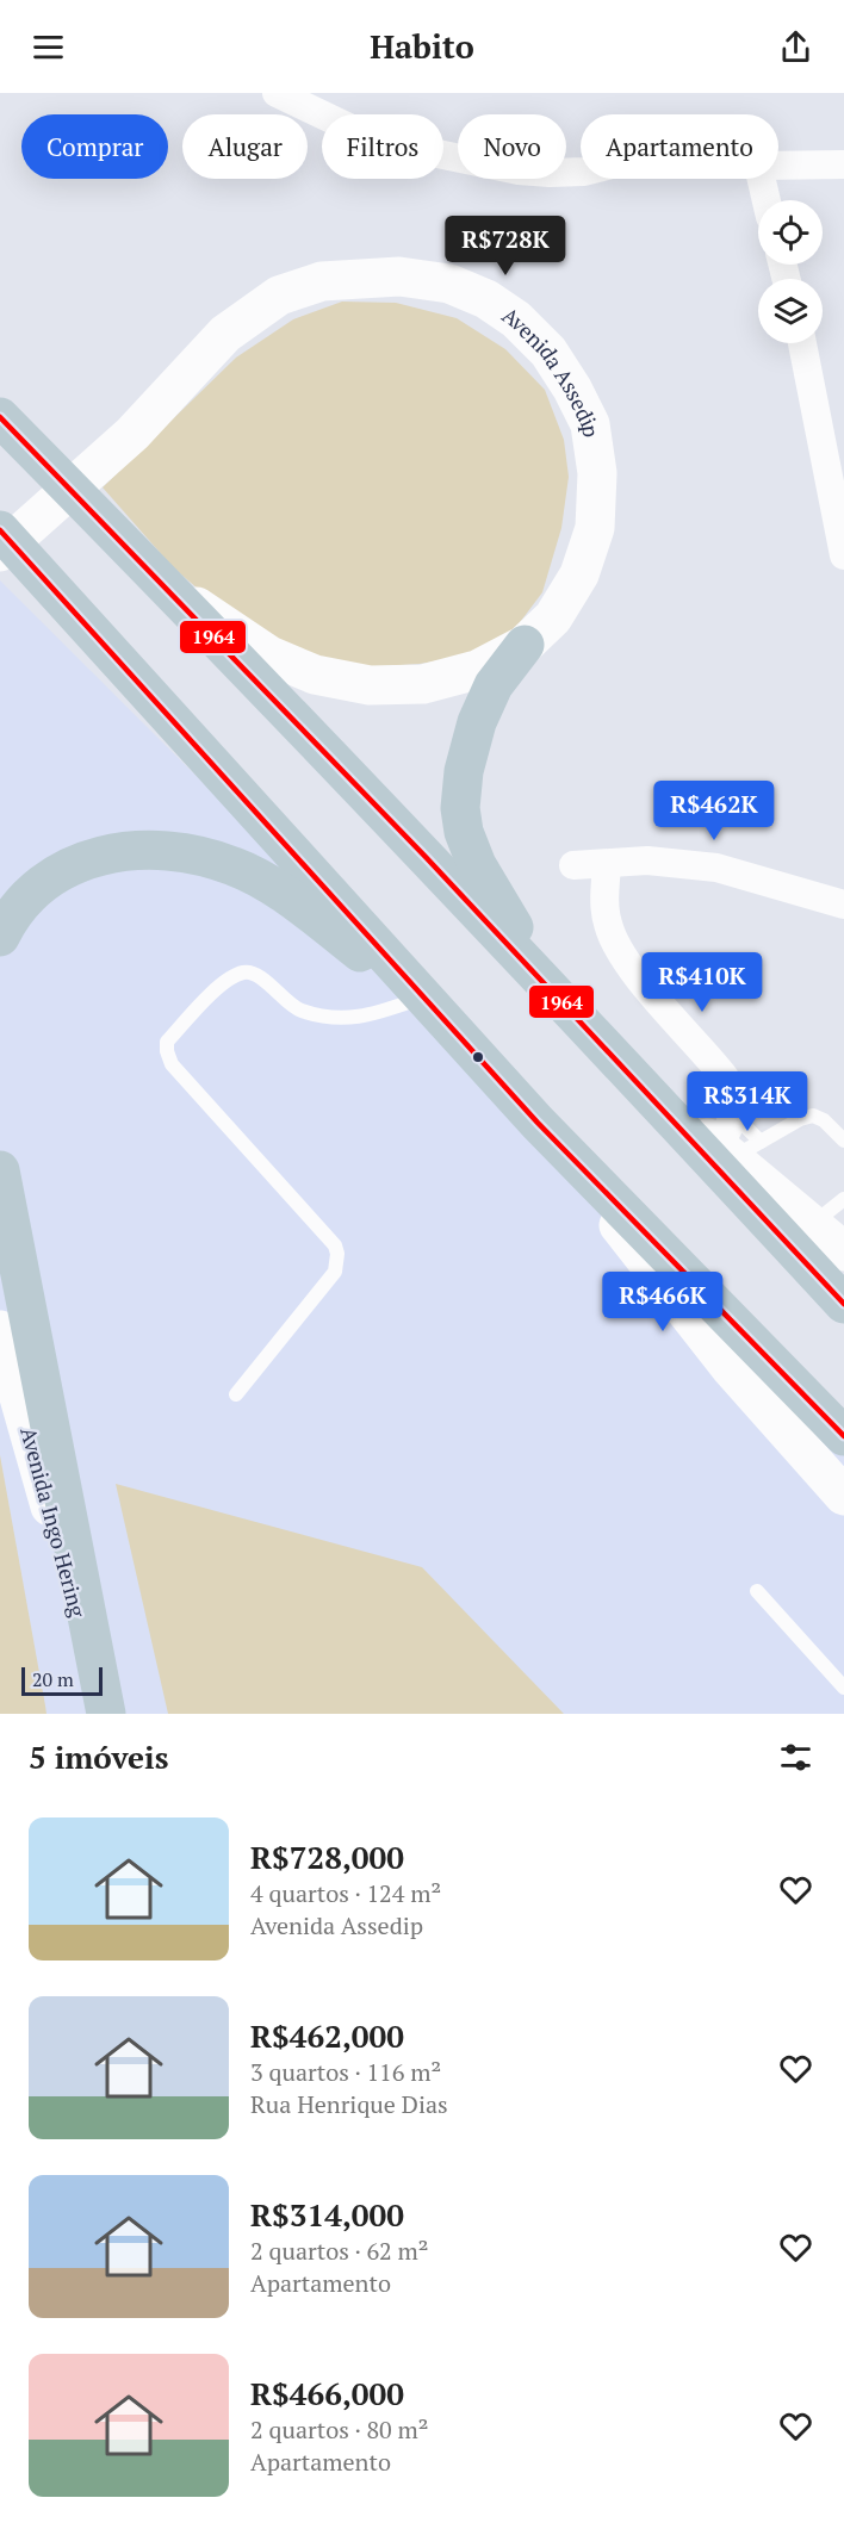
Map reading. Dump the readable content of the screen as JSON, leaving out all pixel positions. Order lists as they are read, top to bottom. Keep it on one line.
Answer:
{"streets":{"main road":["Avenida Assedip","Avenida Ingo Hering"]},"lines":["transit line 1964"],"scale_bar":"20 m","page":{"header":"Habito","chip":["Comprar","Alugar","Filtros","Novo","Apartamento"],"price":["R$728K","R$462K","R$410K","R$314K","R$466K"],"scale":"20 m","heading":"5 imóveis","list":[{"name":"R$728,000","note":"4 quartos · 124 m² · Avenida Assedip"},{"name":"R$462,000","note":"3 quartos · 116 m² · Rua Henrique Dias"},{"name":"R$314,000","note":"2 quartos · 62 m² · Apartamento"},{"name":"R$466,000","note":"2 quartos · 80 m² · Apartamento"}]}}
